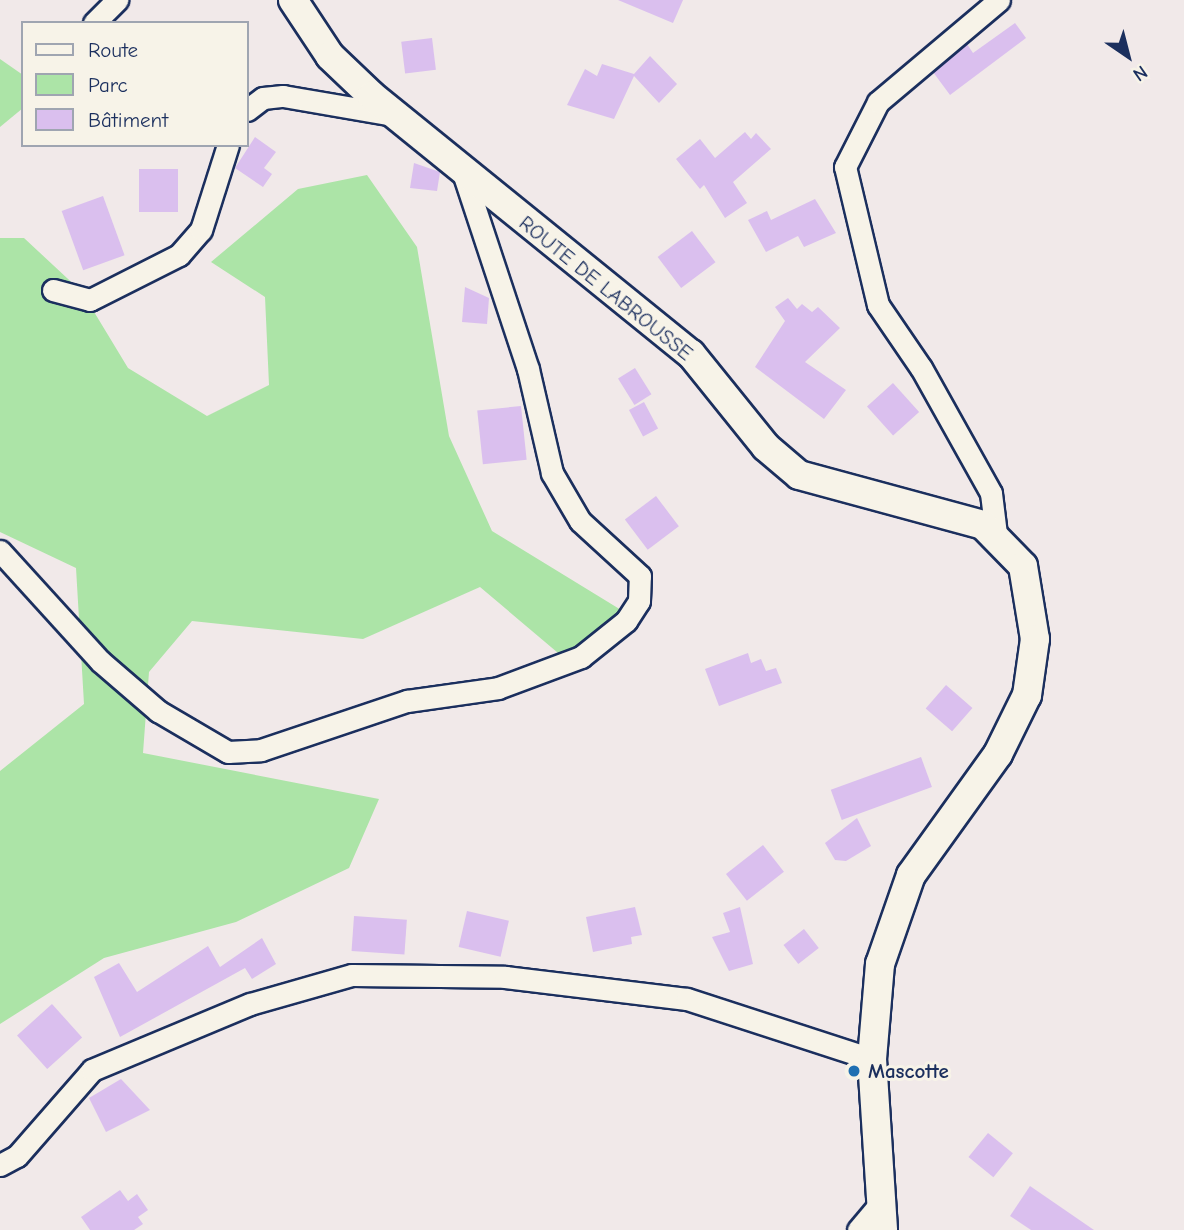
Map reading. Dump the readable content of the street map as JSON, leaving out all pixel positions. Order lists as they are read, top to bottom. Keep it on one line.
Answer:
{"streets":{"street":["ROUTE DE LABROUSSE"]},"places":["Mascotte"],"legend":["Route","Parc","Bâtiment"],"north":"bottom right"}
